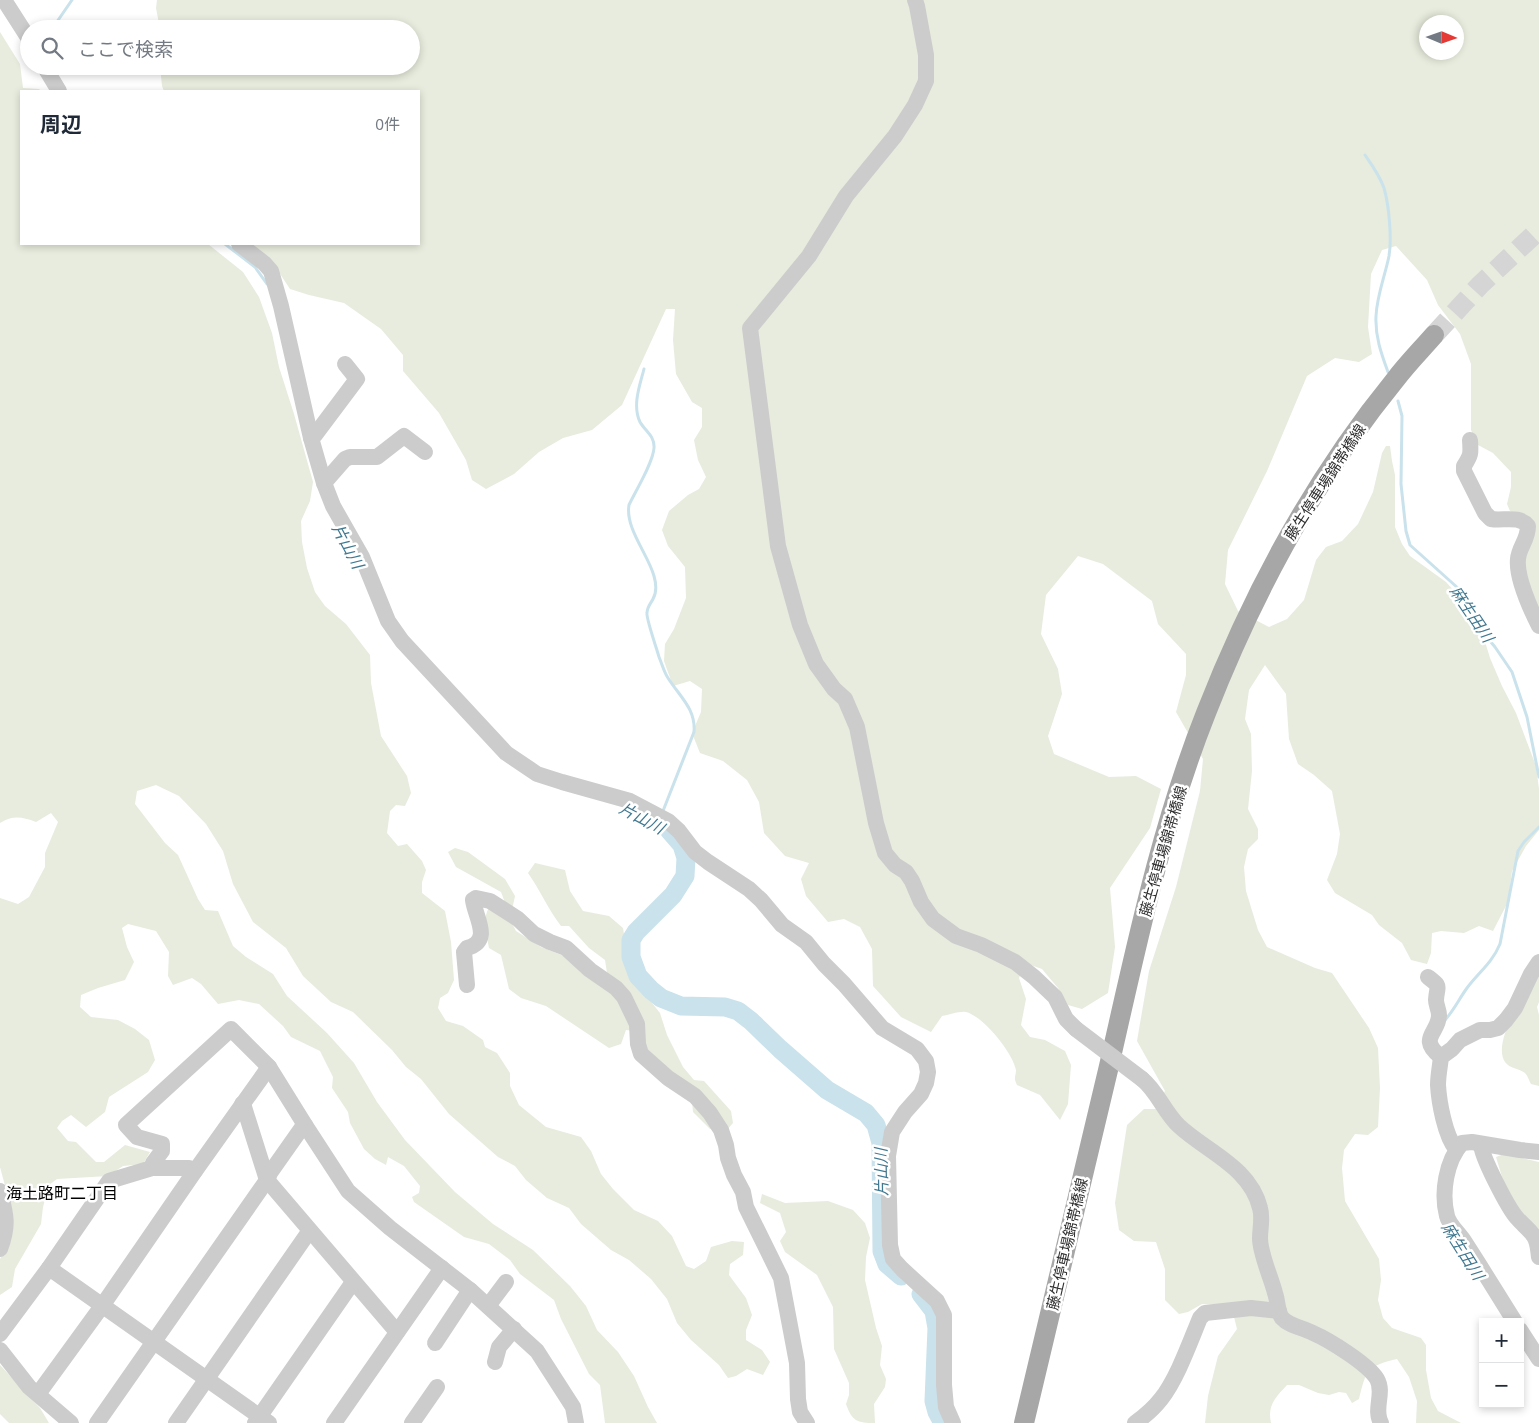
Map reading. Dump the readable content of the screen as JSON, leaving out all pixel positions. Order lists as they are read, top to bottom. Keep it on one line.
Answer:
{"streets":{"main road":["藤生停車場錦帯橋線"]},"districts":["海土路町二丁目"],"water":["片山川","麻生田川"],"north":"right","page":{"search":"ここで検索","heading":["周辺","0件"],"map_buttons":["+","−"]}}
